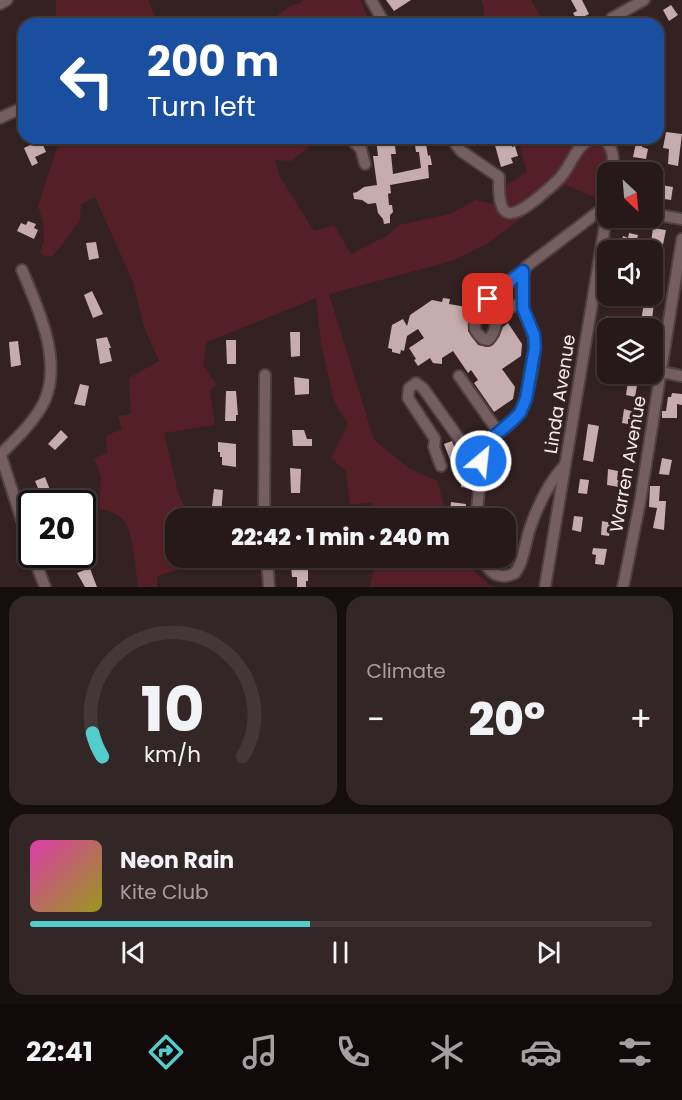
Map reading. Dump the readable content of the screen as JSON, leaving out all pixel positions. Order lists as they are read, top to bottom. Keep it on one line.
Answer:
{"streets":{"street":["Linda Avenue","Warren Avenue"]},"north":"bottom right","page":{"turn":["200 m","Turn left"],"limit":"20","trip":"22:42 · 1 min · 240 m","tile":"Climate","heat":["−","20°","+"],"song":["Neon Rain","Kite Club"],"tabs":"22:41","gauge":["10","km/h"]}}
